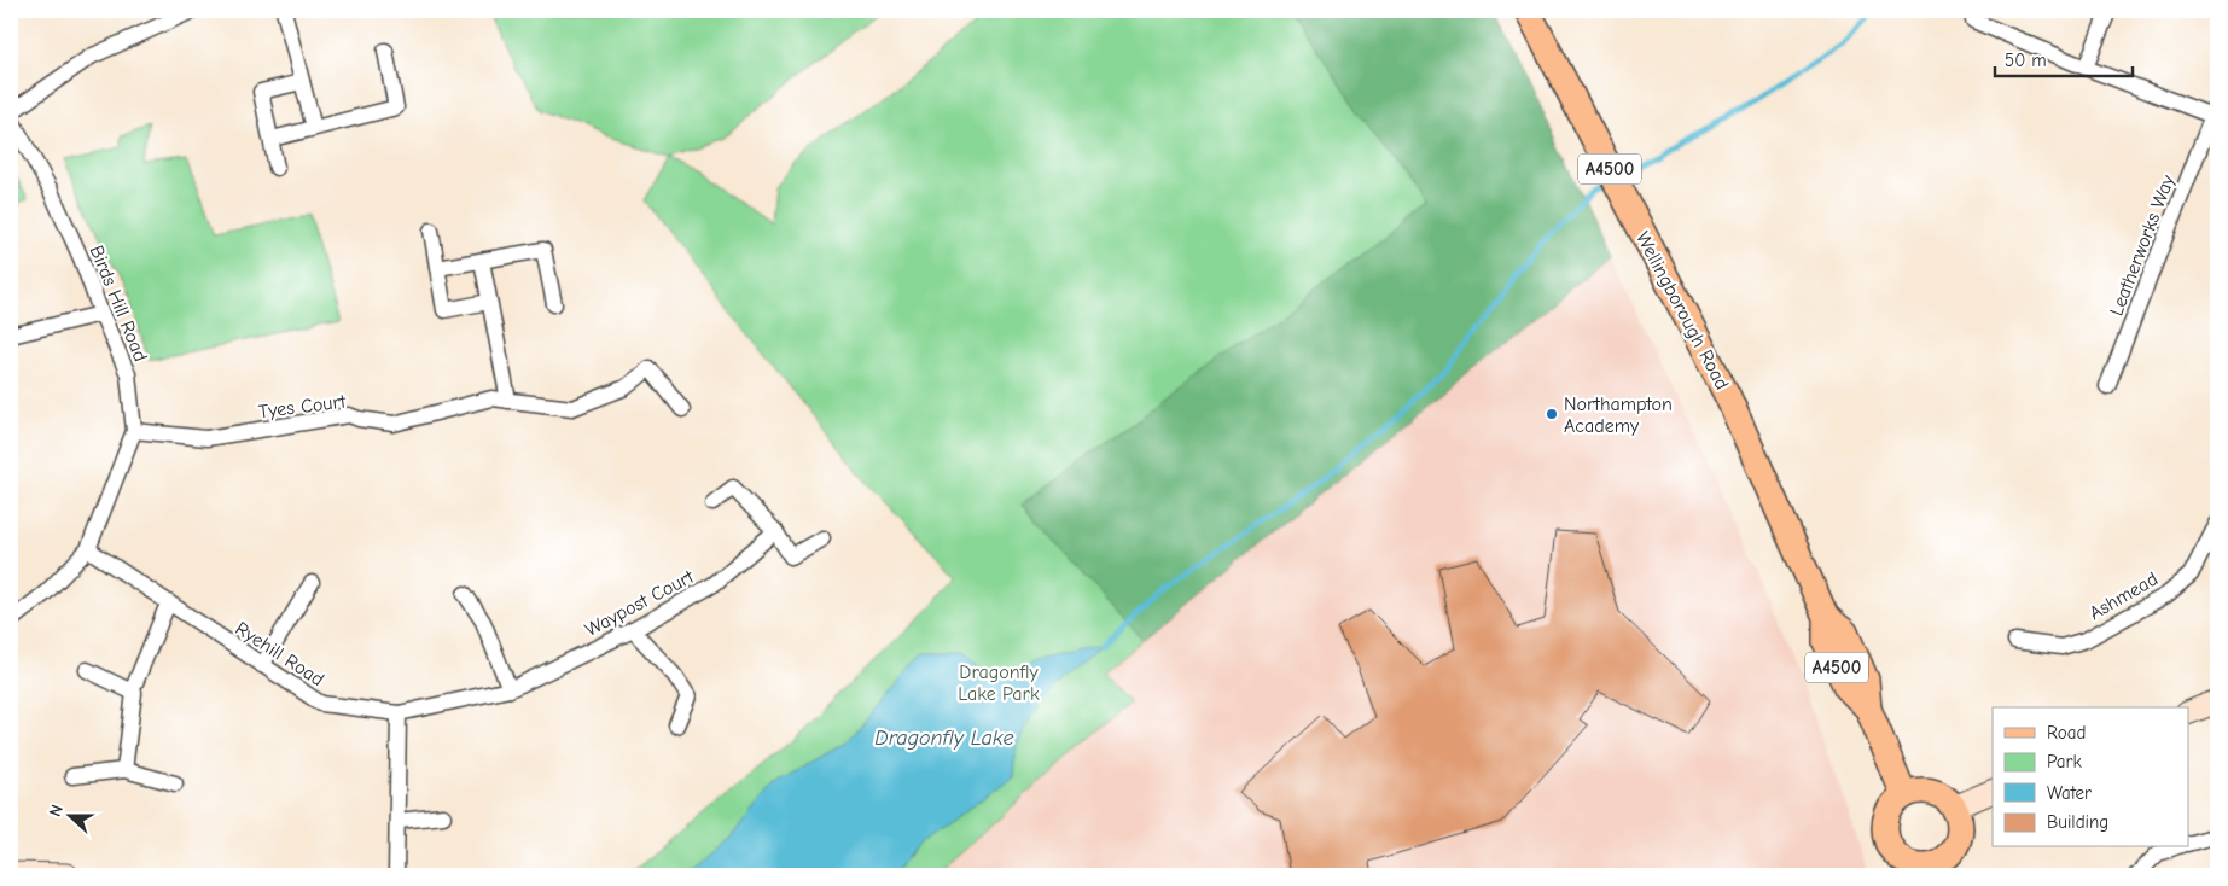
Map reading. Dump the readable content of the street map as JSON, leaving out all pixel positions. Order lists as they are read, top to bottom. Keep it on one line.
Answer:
{"streets":{"main road":["A4500","Wellingborough Road"],"street":["Leatherworks Way","Birds Hill Road","Tyes Court","Ashmead","Waypost Court","Ryehill Road"]},"crossings":[["Birds Hill Road","Tyes Court"],["Birds Hill Road","Ryehill Road"],["Waypost Court","Ryehill Road"]],"water":["Dragonfly Lake"],"parks":["Dragonfly Lake Park"],"places":["Northampton Academy"],"legend":["Road","Park","Water","Building"],"scale_bar":"50 m","north":"left"}
